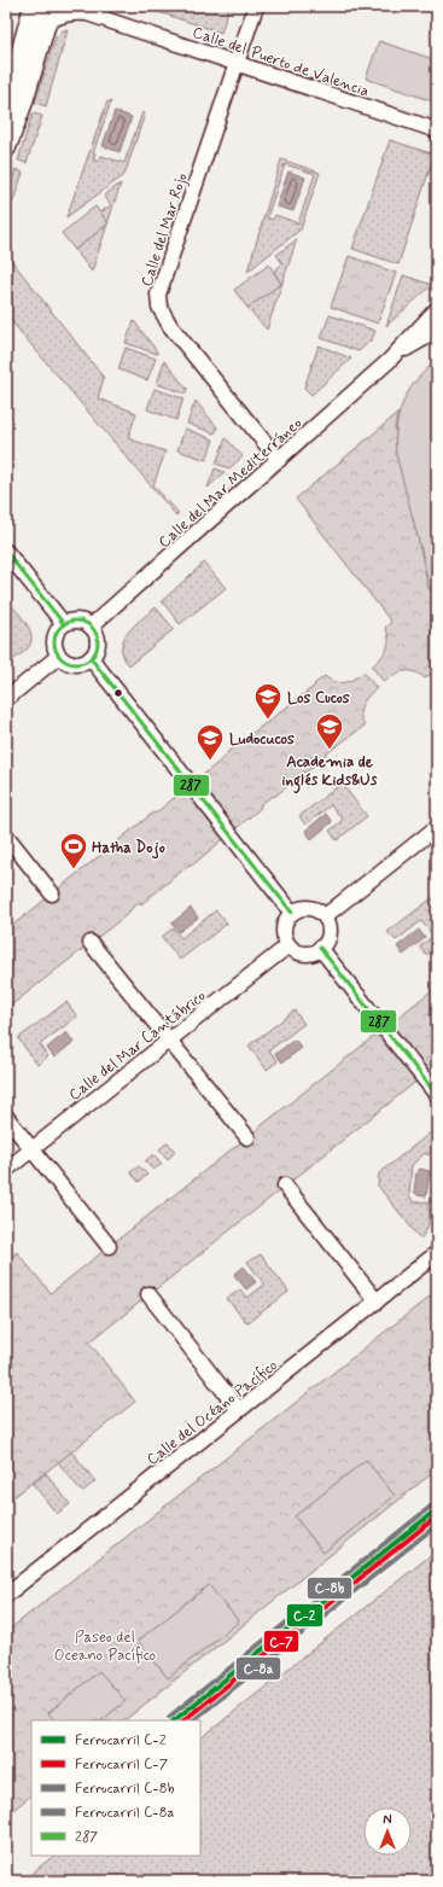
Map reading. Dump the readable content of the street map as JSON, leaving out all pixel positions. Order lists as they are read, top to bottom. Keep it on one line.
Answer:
{"streets":{"street":["Calle del Puerto de Valencia","Calle del Mar Rojo","Calle del Mar Mediterráneo","Calle del Mar Cantábrico","Calle del Océano Pacífico"]},"crossings":[["Calle del Puerto de Valencia","Calle del Mar Rojo"],["Calle del Mar Rojo","Calle del Mar Mediterráneo"]],"parks":["Paseo del Oceano Pacífico"],"places":{"school or university":["Los Cucos","Academia de inglés Kids&Us","Ludocucos"],"sports":["Hatha Dojo"]},"lines":["transit line 287","rail line C-8b","rail line C-2","rail line C-7","rail line C-8a"],"legend":["Ferrocarril C-2","Ferrocarril C-7","Ferrocarril C-8b","Ferrocarril C-8a","287"],"north":"top"}
